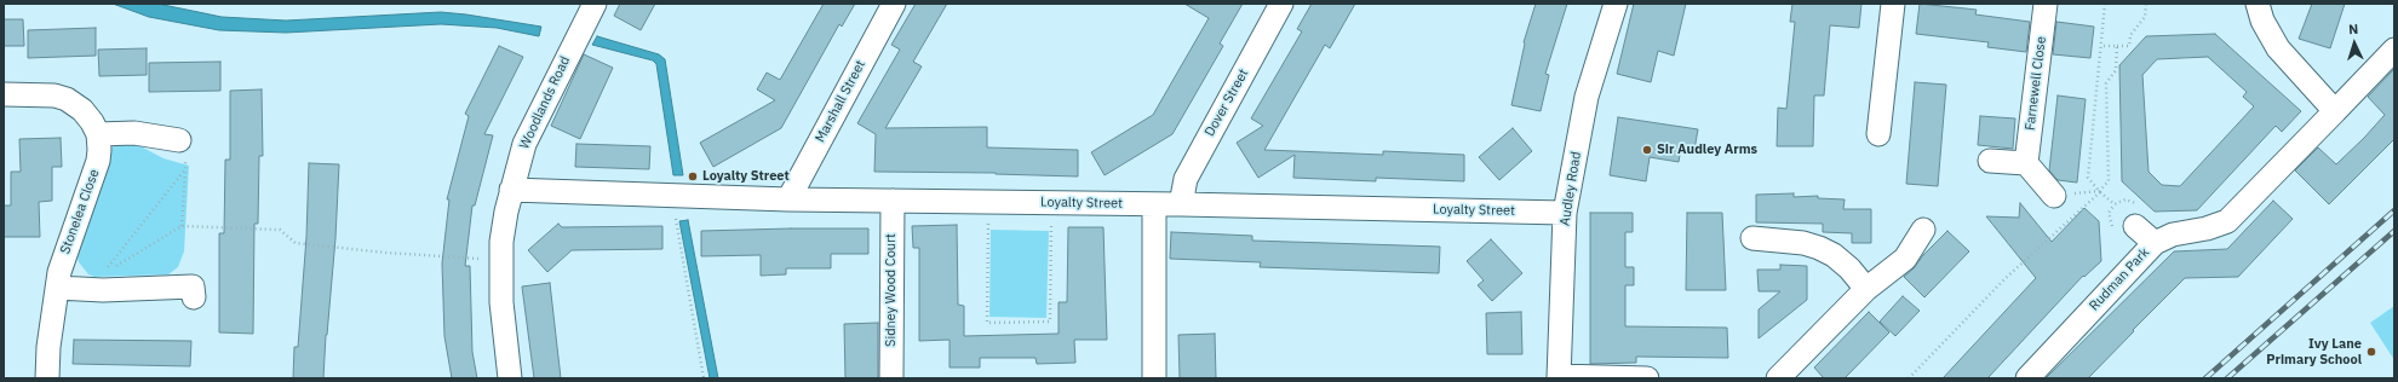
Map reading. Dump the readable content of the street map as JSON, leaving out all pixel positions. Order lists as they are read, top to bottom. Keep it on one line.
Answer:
{"streets":{"street":["Farnewell Close","Marshall Street","Woodlands Road","Dover Street","Audley Road","Loyalty Street","Stonelea Close","Rudman Park","Sidney Wood Court"]},"crossings":[["Marshall Street","Loyalty Street"],["Woodlands Road","Loyalty Street"],["Dover Street","Loyalty Street"],["Audley Road","Loyalty Street"],["Loyalty Street","Sidney Wood Court"]],"places":["Sir Audley Arms","Loyalty Street","Ivy Lane Primary School"],"north":"top"}
